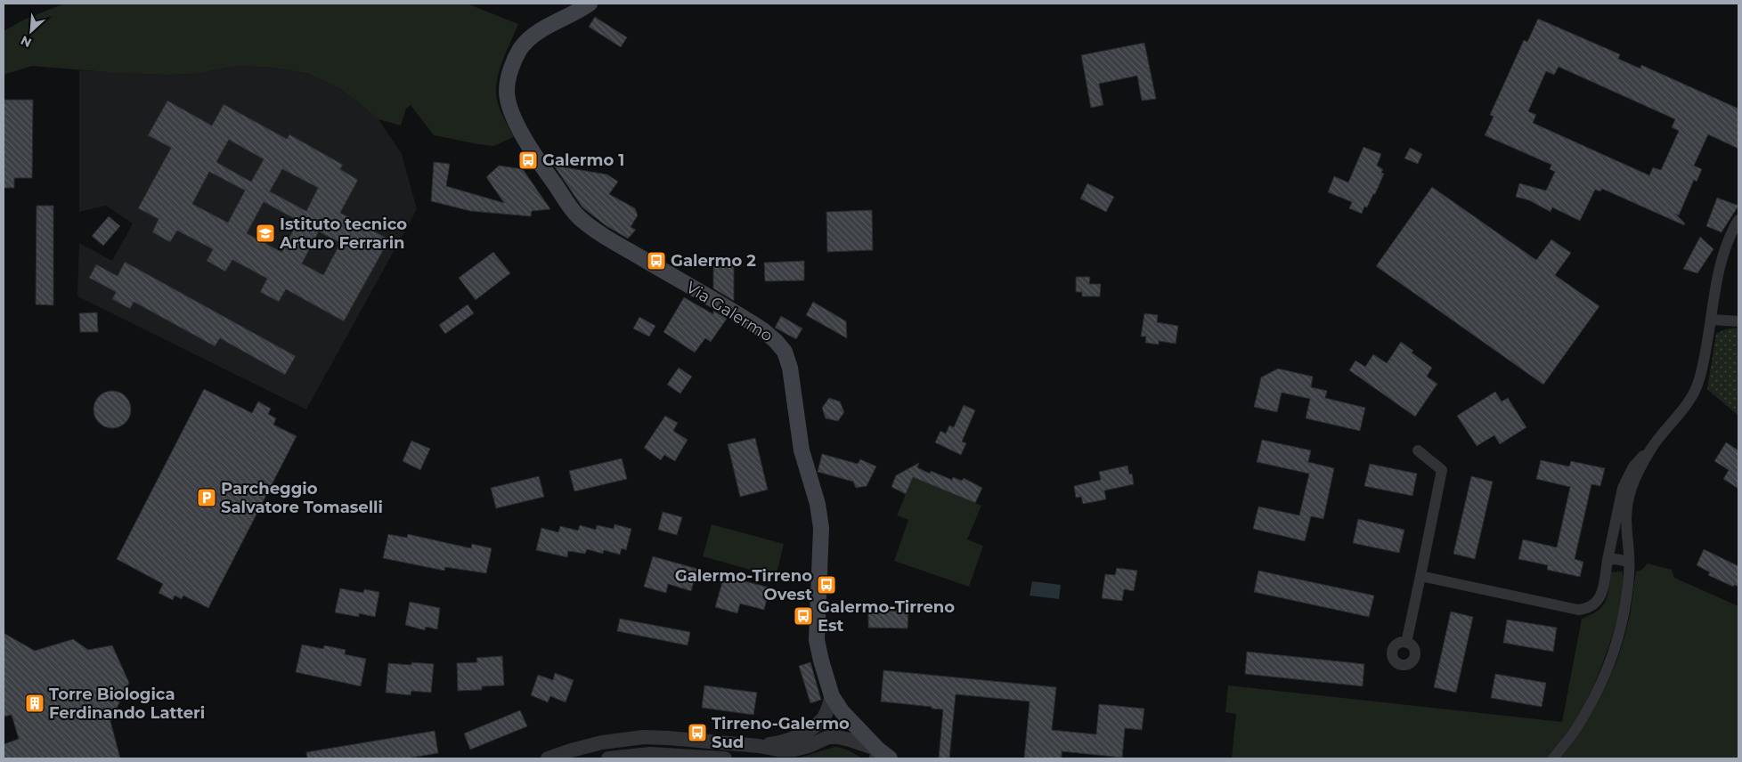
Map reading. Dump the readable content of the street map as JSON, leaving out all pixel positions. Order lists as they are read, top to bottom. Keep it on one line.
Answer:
{"streets":{"main road":["Via Galermo"]},"places":{"bus stop":["Galermo 1","Galermo 2","Galermo-Tirreno Ovest","Galermo-Tirreno Est","Tirreno-Galermo Sud"],"school or university":["Istituto tecnico Arturo Ferrarin"],"parking":["Parcheggio Salvatore Tomaselli"],"building":["Torre Biologica Ferdinando Latteri"]},"north":"bottom left"}
